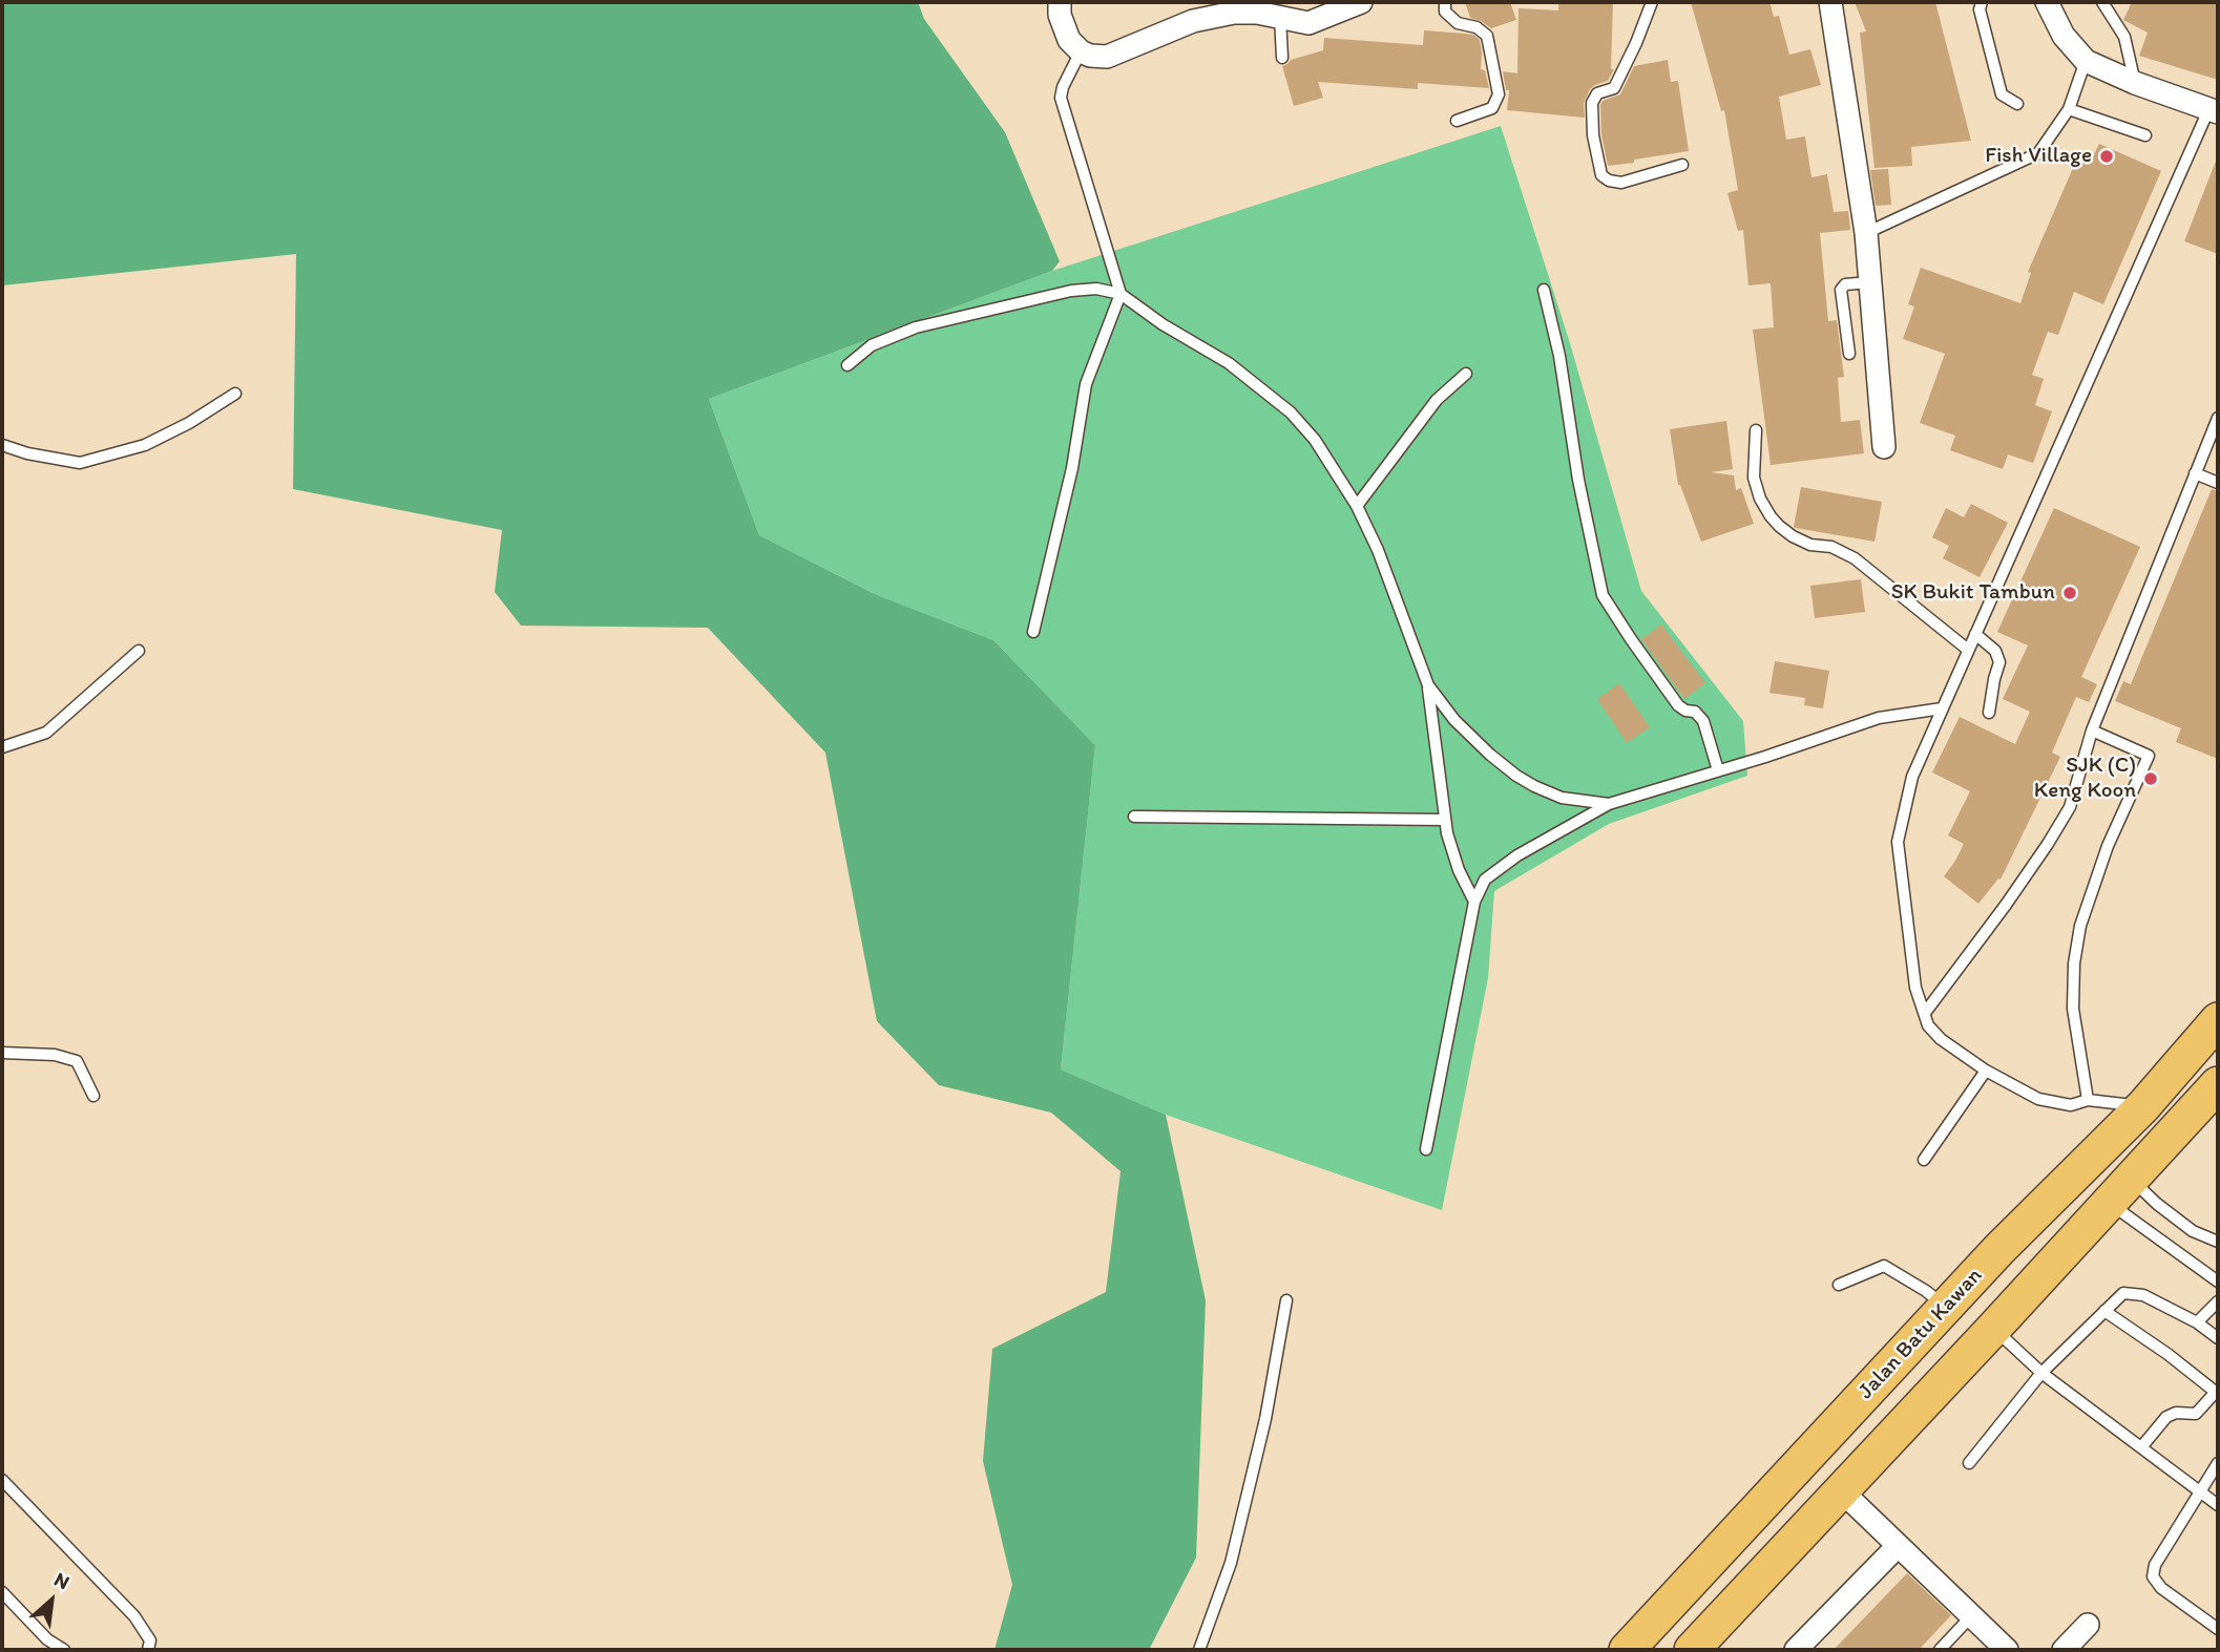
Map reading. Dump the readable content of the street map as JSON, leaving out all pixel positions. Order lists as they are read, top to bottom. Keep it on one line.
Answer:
{"streets":{"main road":["Jalan Batu Kawan"]},"places":["Fish Village","SK Bukit Tambun","SJK (C) Keng Koon"],"north":"top right"}
